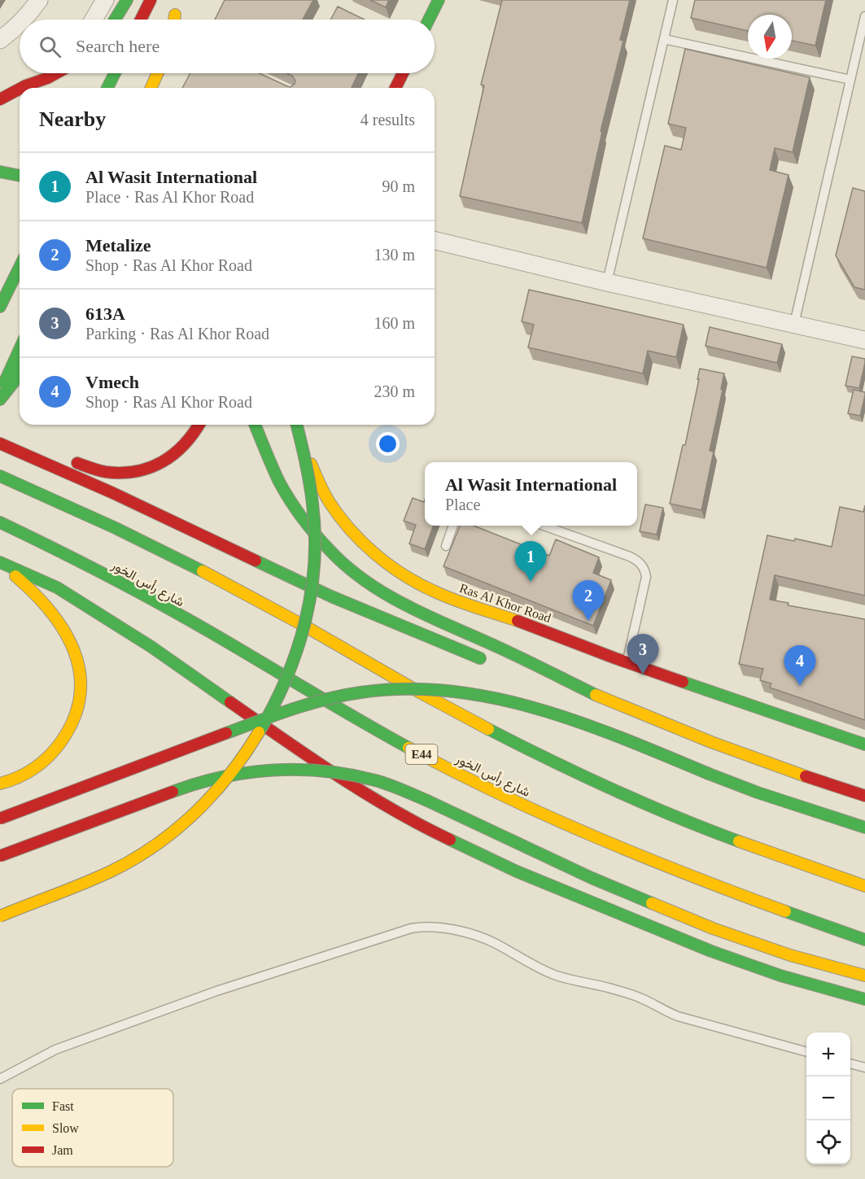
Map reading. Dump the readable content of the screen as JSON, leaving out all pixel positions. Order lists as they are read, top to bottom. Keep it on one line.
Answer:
{"streets":{"main road":["شارع رأس الخور","Ras Al Khor Road","E44"]},"legend":["Fast","Slow","Jam"],"north":"bottom","page":{"search":"Search here","heading":["Nearby","4 results"],"list":[{"mark":"1","name":"Al Wasit International","note":"Place · Ras Al Khor Road","value":"90 m"},{"mark":"2","name":"Metalize","note":"Shop · Ras Al Khor Road","value":"130 m"},{"mark":"3","name":"613A","note":"Parking · Ras Al Khor Road","value":"160 m"},{"mark":"4","name":"Vmech","note":"Shop · Ras Al Khor Road","value":"230 m"}],"popup":["Al Wasit International","Place"],"pins":["1","2","3","4"],"map_buttons":["+","−"]}}
